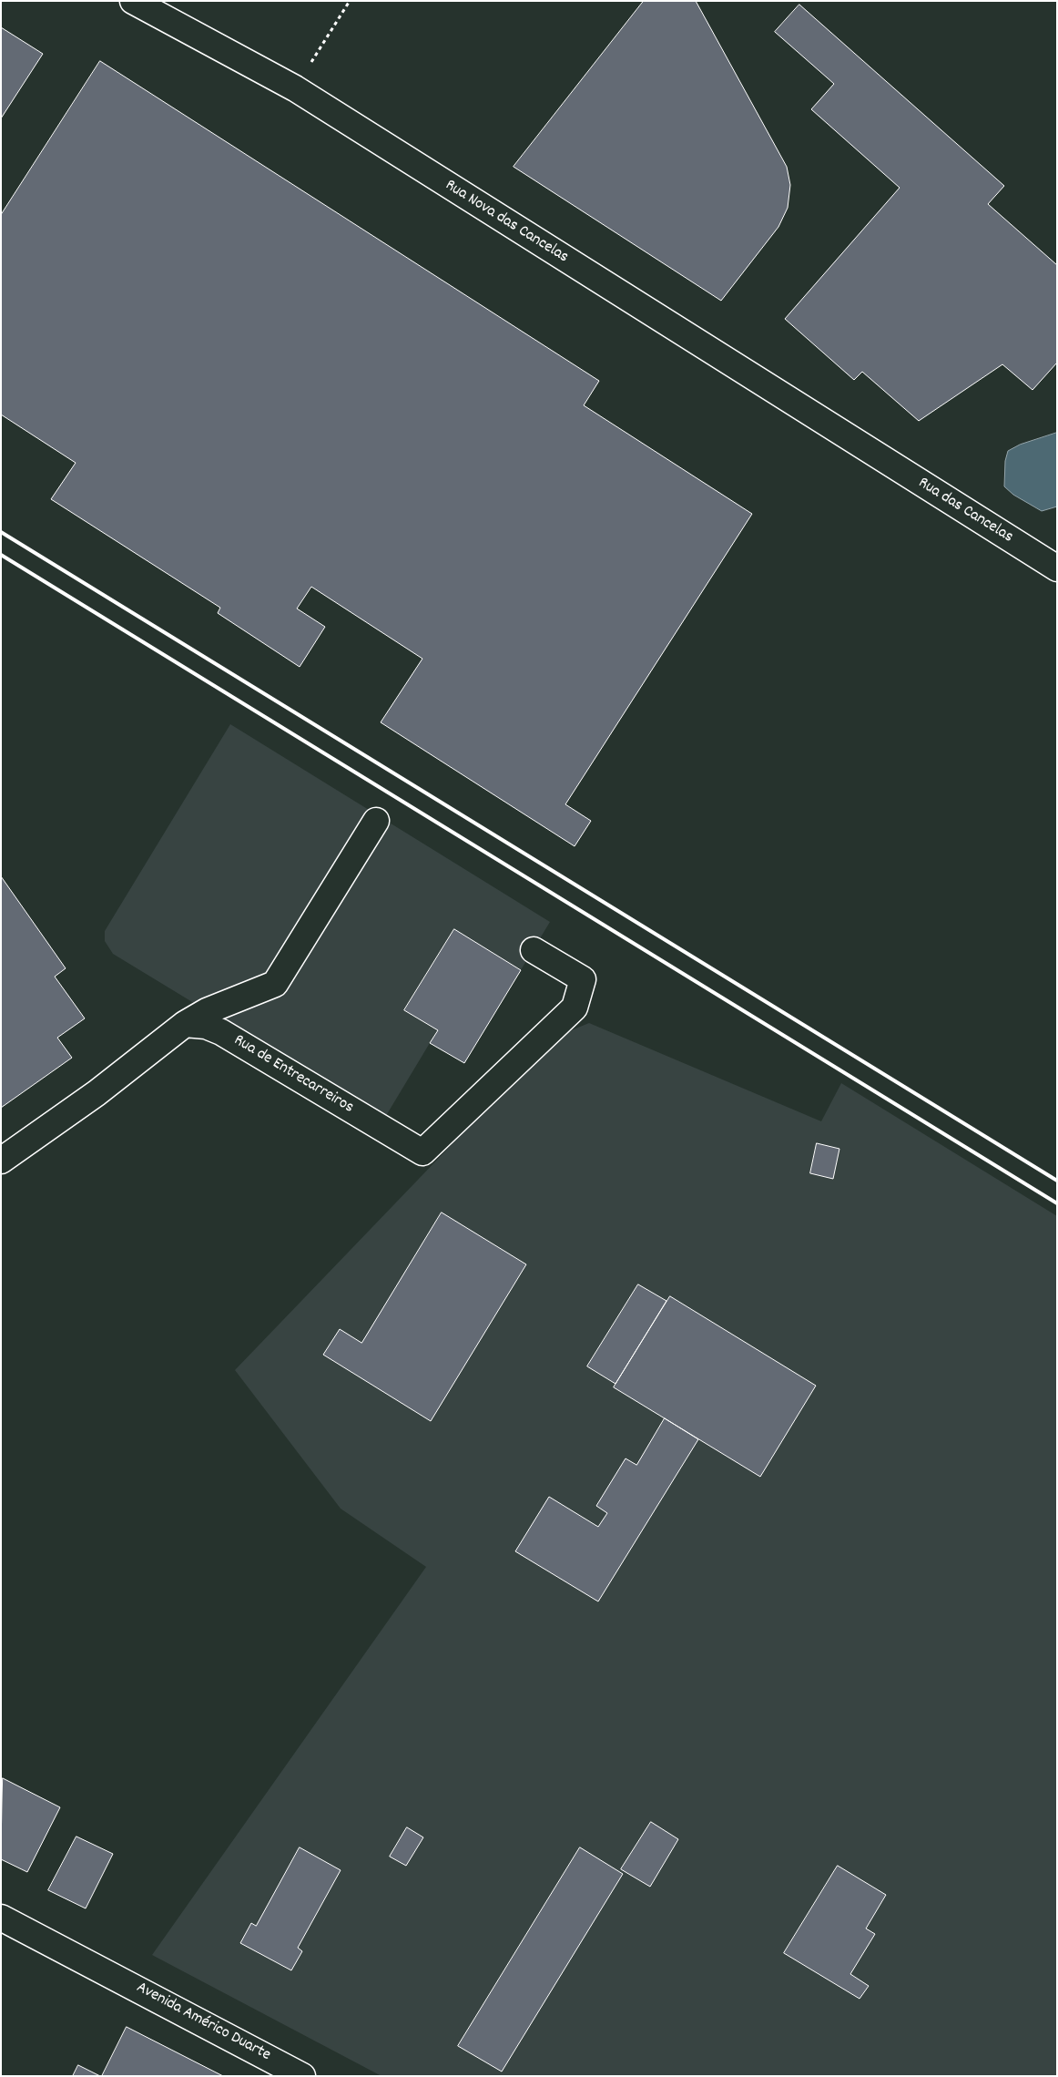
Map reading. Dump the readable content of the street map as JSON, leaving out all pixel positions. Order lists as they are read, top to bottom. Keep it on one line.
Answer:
{"streets":{"street":["Rua Nova das Cancelas","Rua das Cancelas","Rua de Entrecarreiros","Avenida Américo Duarte"]},"crossings":[["Rua Nova das Cancelas","Rua das Cancelas"]]}
